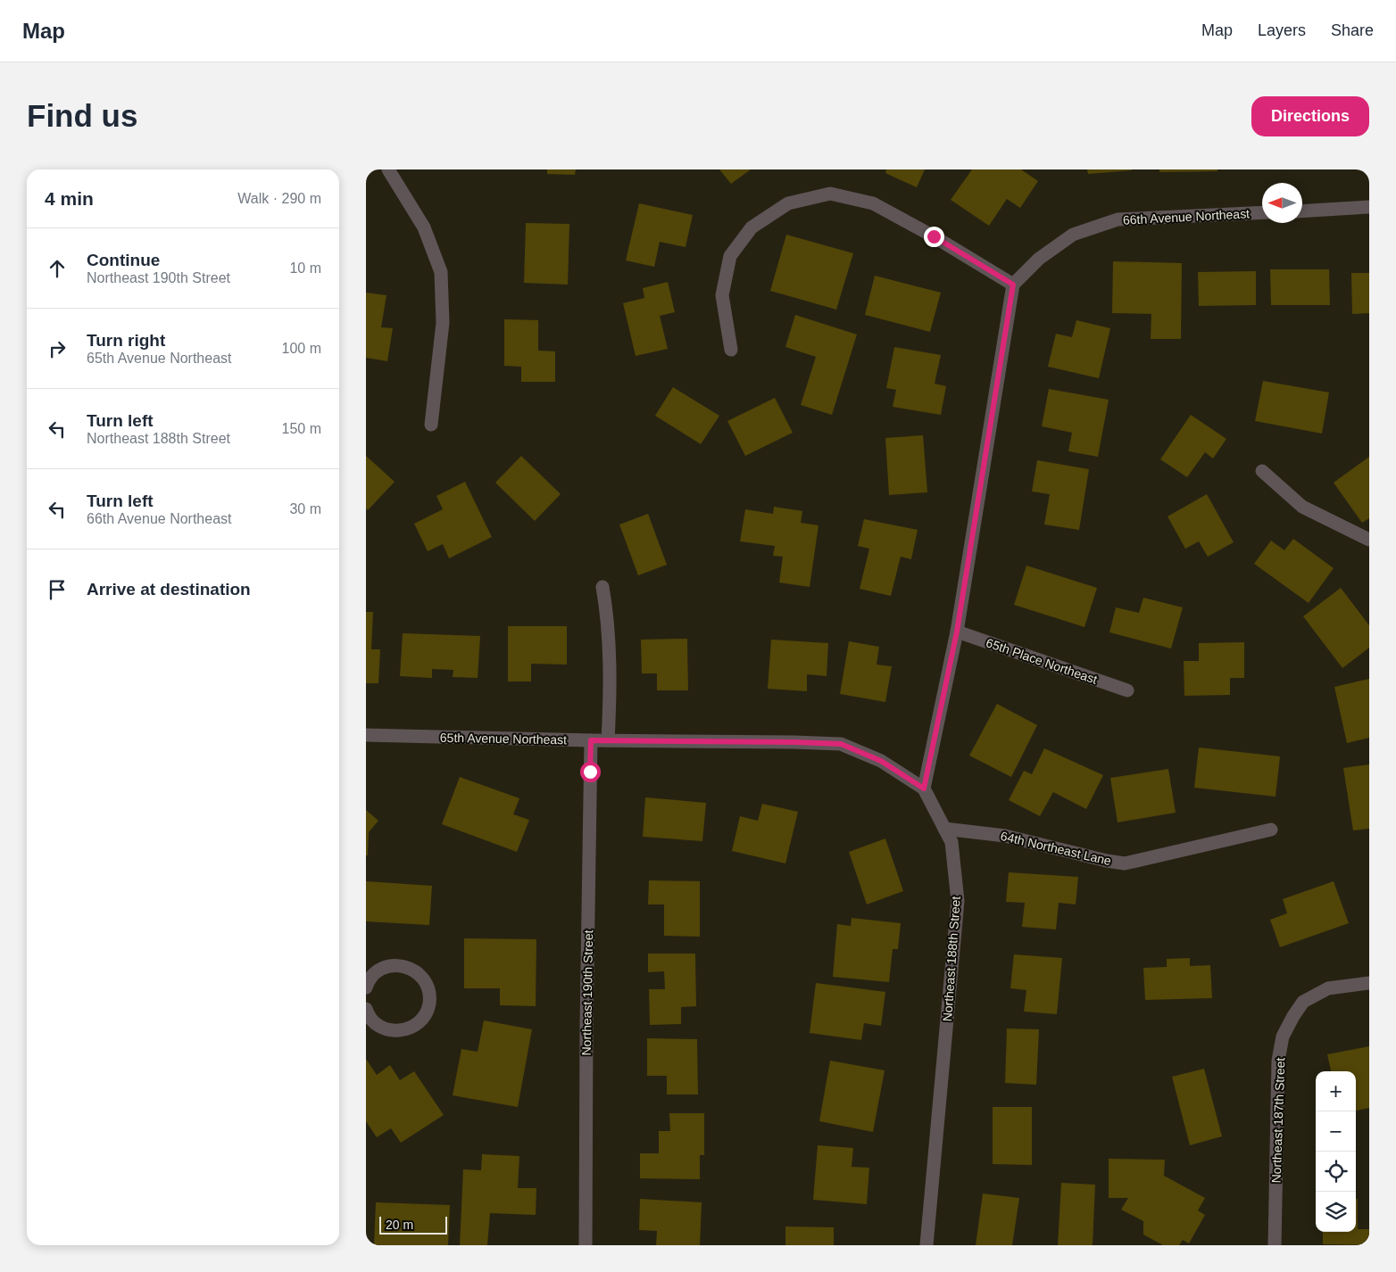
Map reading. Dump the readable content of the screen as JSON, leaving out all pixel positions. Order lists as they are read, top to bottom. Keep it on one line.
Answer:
{"streets":{"street":["66th Avenue Northeast","65th Place Northeast","65th Avenue Northeast","64th Northeast Lane","Northeast 188th Street","Northeast 190th Street","Northeast 187th Street"]},"crossings":[["65th Avenue Northeast","Northeast 188th Street"],["65th Avenue Northeast","Northeast 190th Street"],["64th Northeast Lane","Northeast 188th Street"]],"scale_bar":"20 m","north":"left","page":{"header":"Map","nav":["Map","Layers","Share"],"buttons":"Directions","title":"Find us","heading":["4 min","Walk · 290 m"],"list":[["Continue","Northeast 190th Street","10 m"],["Turn right","65th Avenue Northeast","100 m"],["Turn left","Northeast 188th Street","150 m"],["Turn left","66th Avenue Northeast","30 m"],"Arrive at destination"],"map_buttons":["+","−"],"scale":"20 m"}}
